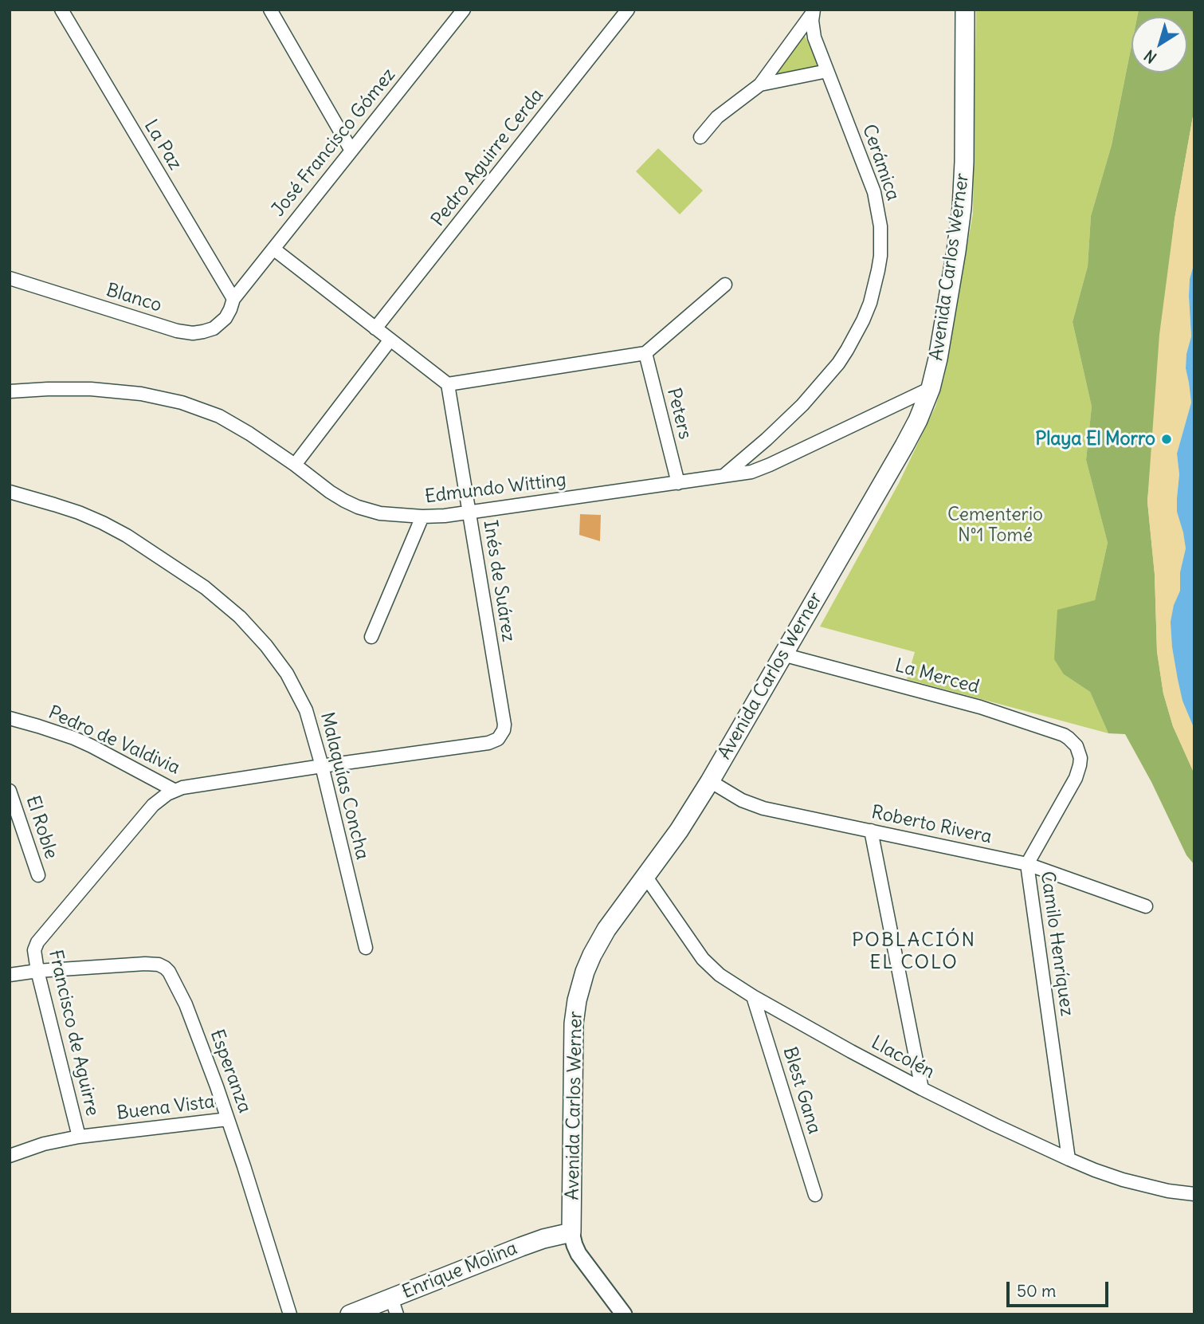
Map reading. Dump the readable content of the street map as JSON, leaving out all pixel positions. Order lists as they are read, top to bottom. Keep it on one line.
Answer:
{"streets":{"main road":["Avenida Carlos Werner","Enrique Molina"],"street":["José Francisco Gómez","La Paz","Pedro Aguirre Cerda","Cerámica","Blanco","Peters","Edmundo Witting","Inés de Suárez","La Merced","Pedro de Valdivia","Malaquías Concha","Roberto Rivera","El Roble","Camilo Henríquez","Francisco de Aguirre","Llacolén","Esperanza","Blest Gana","Buena Vista"]},"crossings":[["José Francisco Gómez","La Paz"],["José Francisco Gómez","Blanco"],["La Paz","Blanco"],["Cerámica","Edmundo Witting"],["Avenida Carlos Werner","Edmundo Witting"],["Avenida Carlos Werner","La Merced"],["Avenida Carlos Werner","Roberto Rivera"],["Avenida Carlos Werner","Llacolén"],["Avenida Carlos Werner","Enrique Molina"],["Peters","Edmundo Witting"],["Edmundo Witting","Inés de Suárez"],["Inés de Suárez","Pedro de Valdivia"],["La Merced","Camilo Henríquez"],["Pedro de Valdivia","Malaquías Concha"],["Pedro de Valdivia","Francisco de Aguirre"],["Roberto Rivera","Camilo Henríquez"],["Camilo Henríquez","Llacolén"],["Francisco de Aguirre","Esperanza"],["Francisco de Aguirre","Buena Vista"],["Llacolén","Blest Gana"],["Esperanza","Buena Vista"]],"districts":["POBLACIÓN EL COLO"],"parks":["Cementerio N°1 Tomé"],"places":["Playa El Morro"],"scale_bar":"50 m","north":"bottom left"}
